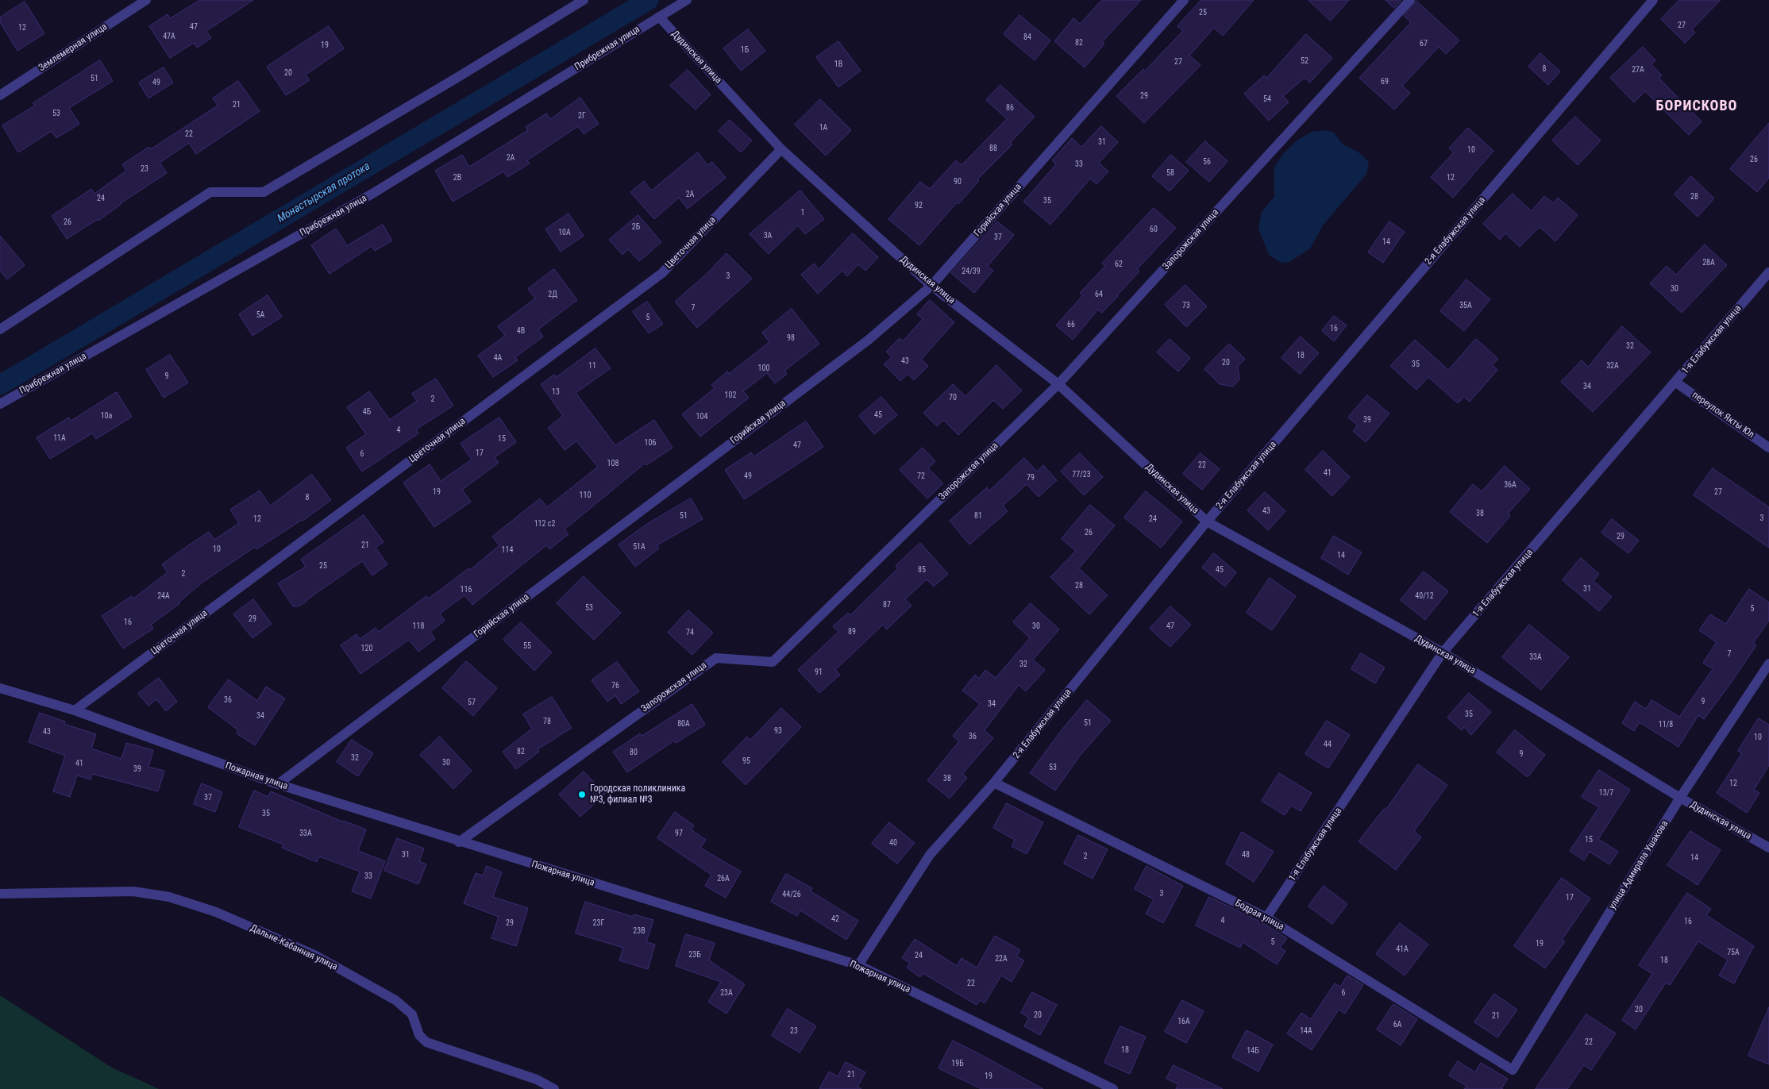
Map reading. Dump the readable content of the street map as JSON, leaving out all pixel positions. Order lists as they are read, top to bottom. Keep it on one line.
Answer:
{"streets":{"street":["Землемерная улица","Прибрежная улица","Дудинская улица","Горийская улица","2-я Елабужская улица","Запорожская улица","Цветочная улица","1-я Елабужская улица","переулок Якты Юл","Пожарная улица","улица Адмирала Ушакова","Бодрая улица","Дальне-Кабанная улица"]},"crossings":[["Прибрежная улица","Дудинская улица"],["Дудинская улица","Горийская улица"],["Дудинская улица","2-я Елабужская улица"],["Дудинская улица","Запорожская улица"],["Дудинская улица","Цветочная улица"],["Дудинская улица","1-я Елабужская улица"],["Дудинская улица","улица Адмирала Ушакова"],["Горийская улица","Пожарная улица"],["2-я Елабужская улица","Пожарная улица"],["2-я Елабужская улица","Бодрая улица"],["Запорожская улица","Пожарная улица"],["Цветочная улица","Пожарная улица"],["1-я Елабужская улица","переулок Якты Юл"],["1-я Елабужская улица","Бодрая улица"],["улица Адмирала Ушакова","Бодрая улица"]],"districts":["БОРИСКОВО"],"water":["Монастырская протока"],"places":["Городская поликлиника №3, филиал №3"],"house_numbers":["25","27","47","12","47А","84","82","67","19","1Б","52","27","1В","8","27А","20","51","69","49","29","54","21","86","53","2Г","1А","22","31","88","10","2А","26","56","33","23","58","2В","12","90","2А","28","24","35","92","1","26","2Б","60","10А","3А","37","14","28А","62","24/39","3","30","2Д","64","73","35А","7","5А","5","66","16","4В","98","32","18","4А","43","20","35","11","32А","100","9","34","13","102","70","2","4Б","45","10а","104","39","4","11А","15","106","47","17","6","108","22","41","77/23","49","72","79","36А","19","27","110","8","43","38","51","81","3","12","24","112 с2","26","29","21","51А","10","114","14","25","85","45","2","28","31","116","24А","40/12","87","53","5","29","16","118","30","47","89","74","55","120","7","33А","32","91","76","36","9","57","34","35","34","78","51","80А","11/8","93","43","36","10","44","82","80","9","32","95","30","41","53","39","38","12","13/7","37","35","33А","97","15","40","31","48","2","14","33","26А","3","44/26","17","42","4","16","29","23Г","23В","5","19","41А","75А","23Б","24","22А","18","22","23А","6","20","20","21","16А","6А","23","14А","22","18","14Б","19Б","21","19"]}
